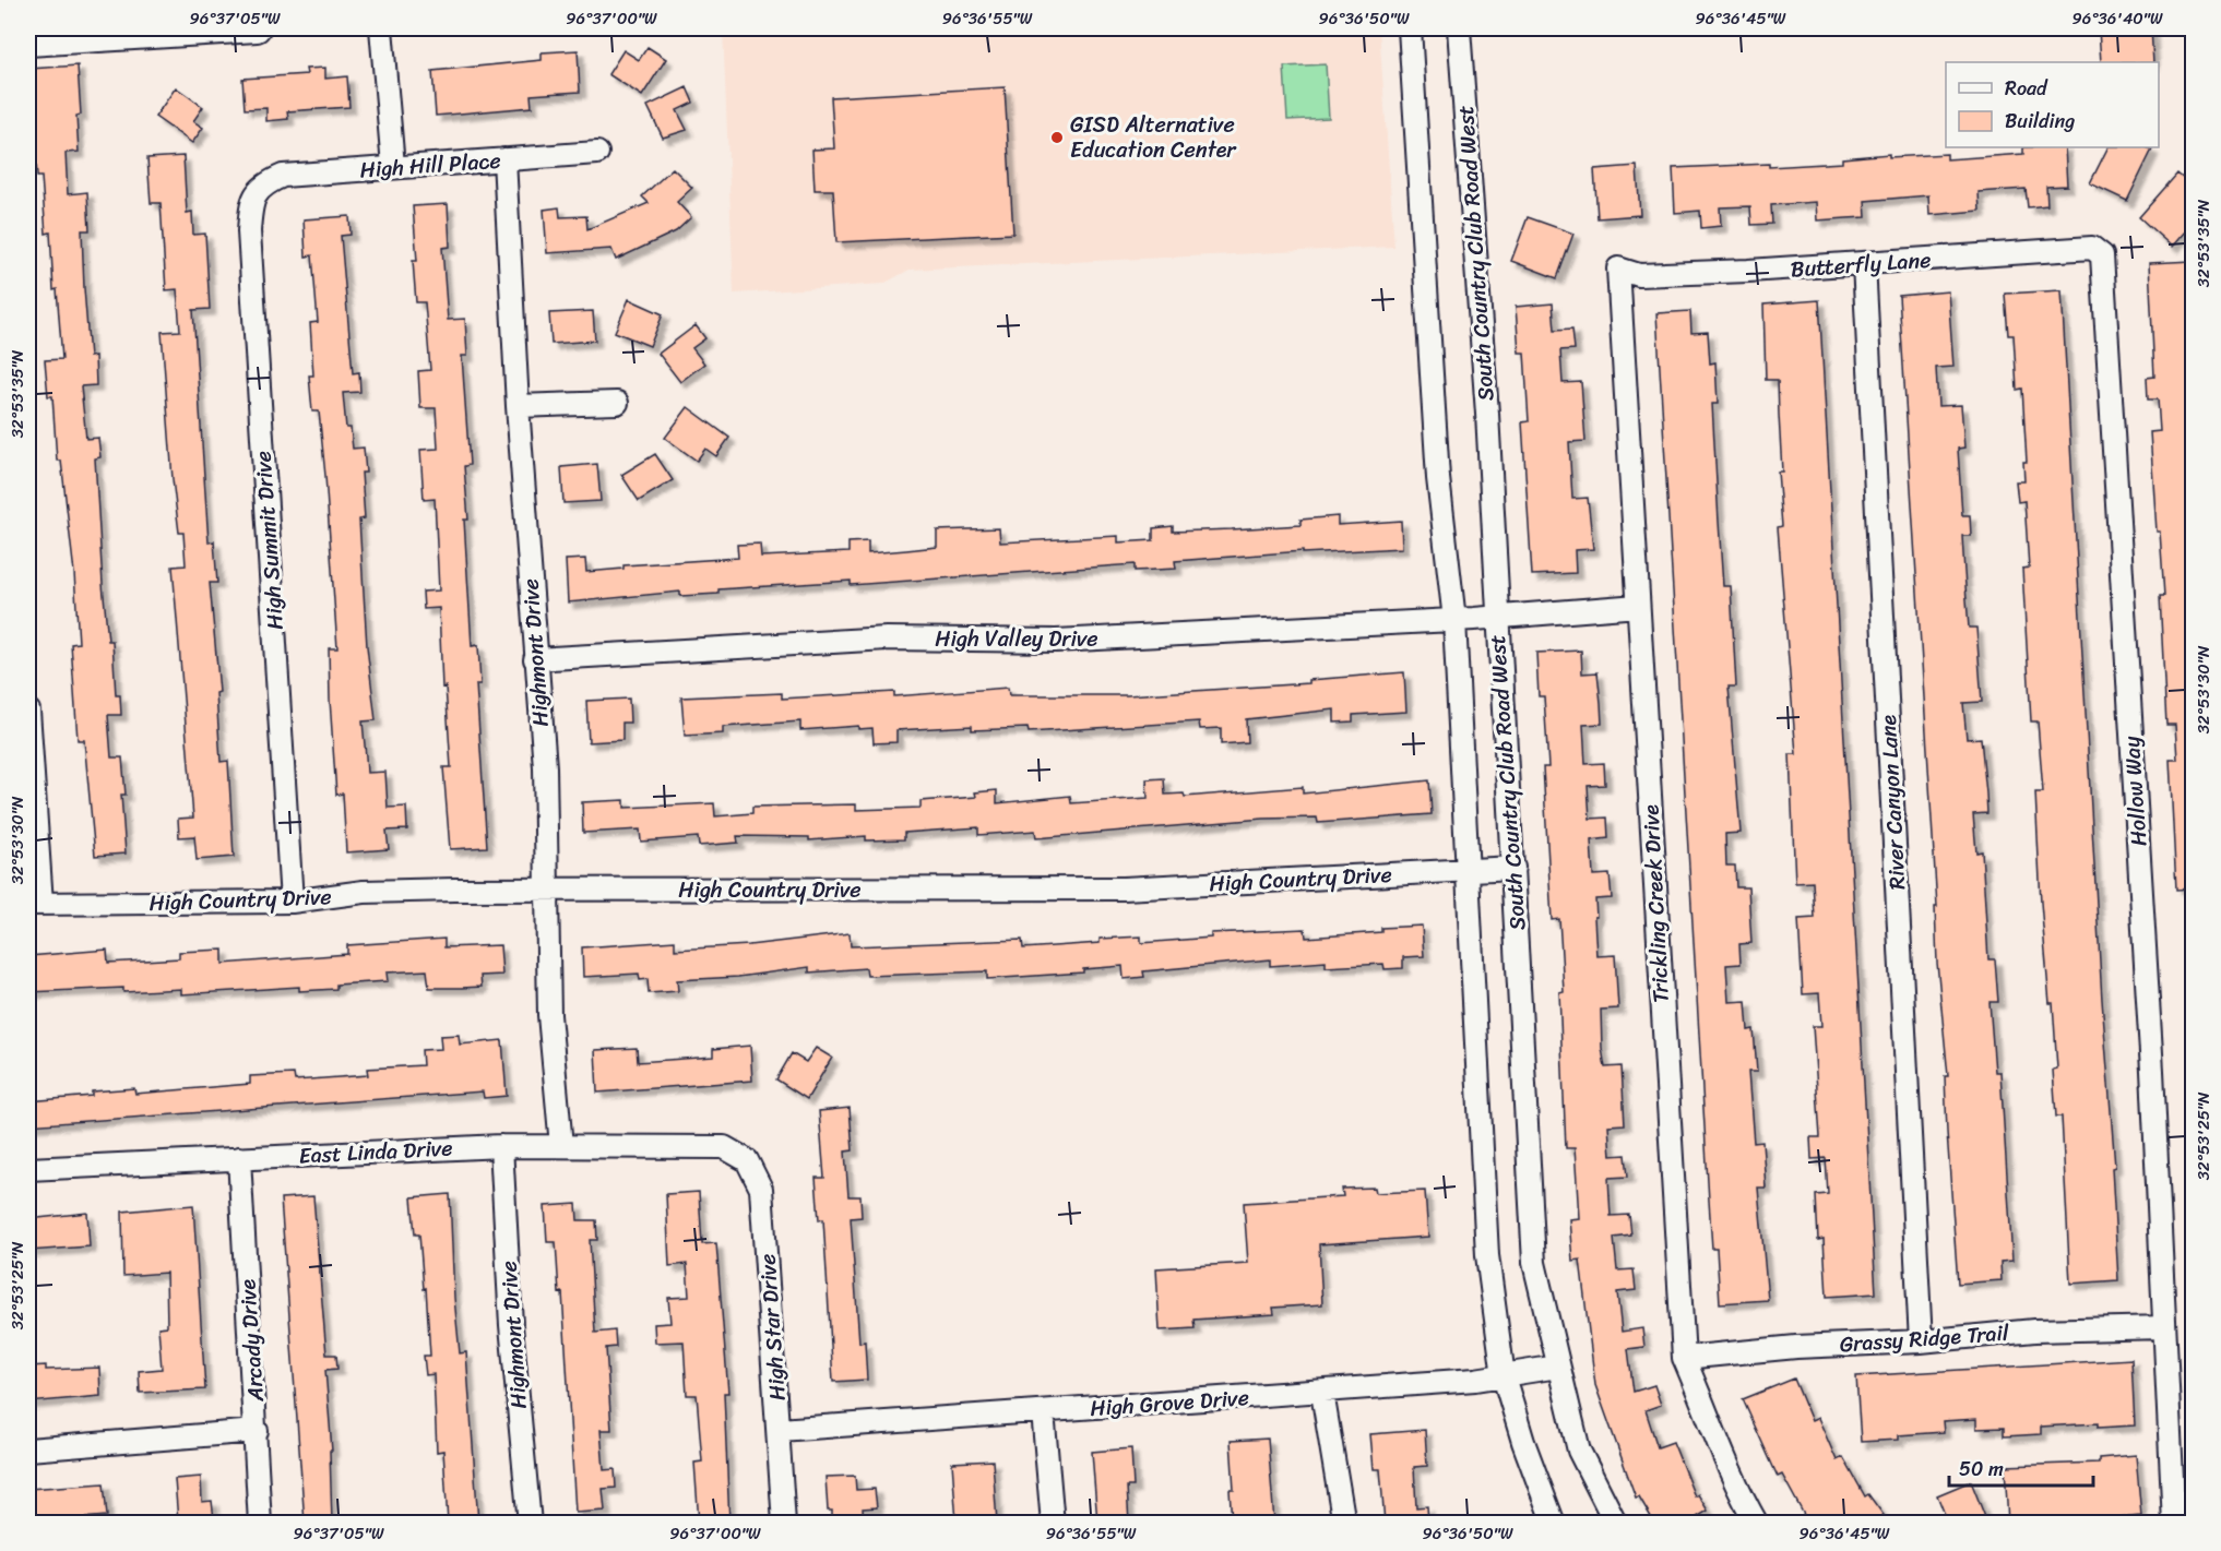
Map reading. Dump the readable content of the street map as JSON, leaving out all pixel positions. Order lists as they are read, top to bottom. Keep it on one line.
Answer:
{"streets":{"street":["High Hill Place","South Country Club Road West","Butterfly Lane","High Summit Drive","High Valley Drive","Highmont Drive","Hollow Way","River Canyon Lane","High Country Drive","Trickling Creek Drive","East Linda Drive","High Star Drive","Grassy Ridge Trail","Arcady Drive","High Grove Drive"]},"crossings":[["High Hill Place","High Summit Drive"],["High Hill Place","Highmont Drive"],["South Country Club Road West","High Valley Drive"],["South Country Club Road West","High Country Drive"],["South Country Club Road West","High Grove Drive"],["Butterfly Lane","Hollow Way"],["Butterfly Lane","River Canyon Lane"],["Butterfly Lane","Trickling Creek Drive"],["High Summit Drive","High Country Drive"],["High Valley Drive","Highmont Drive"],["High Valley Drive","Trickling Creek Drive"],["Highmont Drive","High Country Drive"],["Highmont Drive","East Linda Drive"],["Hollow Way","Grassy Ridge Trail"],["River Canyon Lane","Grassy Ridge Trail"],["Trickling Creek Drive","Grassy Ridge Trail"],["East Linda Drive","High Star Drive"],["East Linda Drive","Arcady Drive"],["High Star Drive","High Grove Drive"]],"places":["GISD Alternative Education Center"],"legend":["Road","Building"],"scale_bar":"50 m","coordinates":["96°37'05\"W","96°37'00\"W","96°36'55\"W","96°36'50\"W","96°36'45\"W","96°36'40\"W","32°53'35\"N","32°53'30\"N","32°53'25\"N"]}
